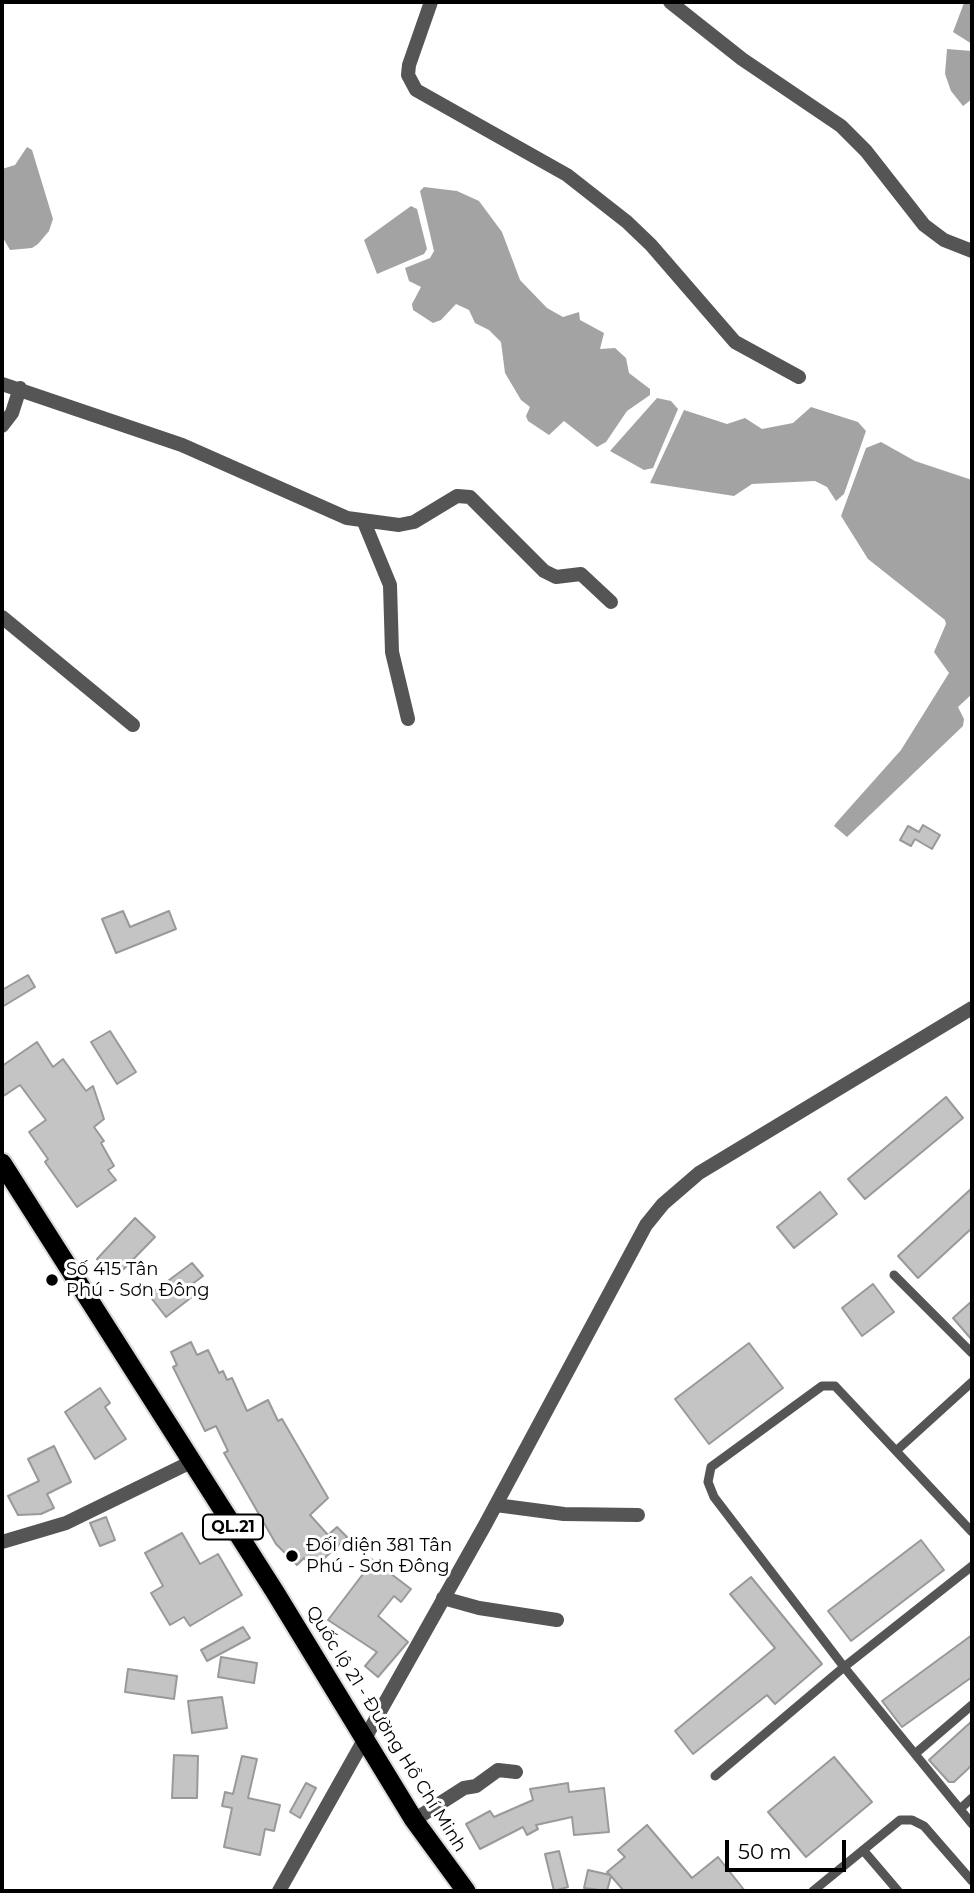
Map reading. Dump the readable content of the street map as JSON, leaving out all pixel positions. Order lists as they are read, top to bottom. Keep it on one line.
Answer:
{"streets":{"highway":["QL.21","Quốc lộ 21 - Đường Hồ Chí Minh"]},"places":["Số 415 Tân Phú - Sơn Đông","Đối diện 381 Tân Phú - Sơn Đông"],"scale_bar":"50 m"}
